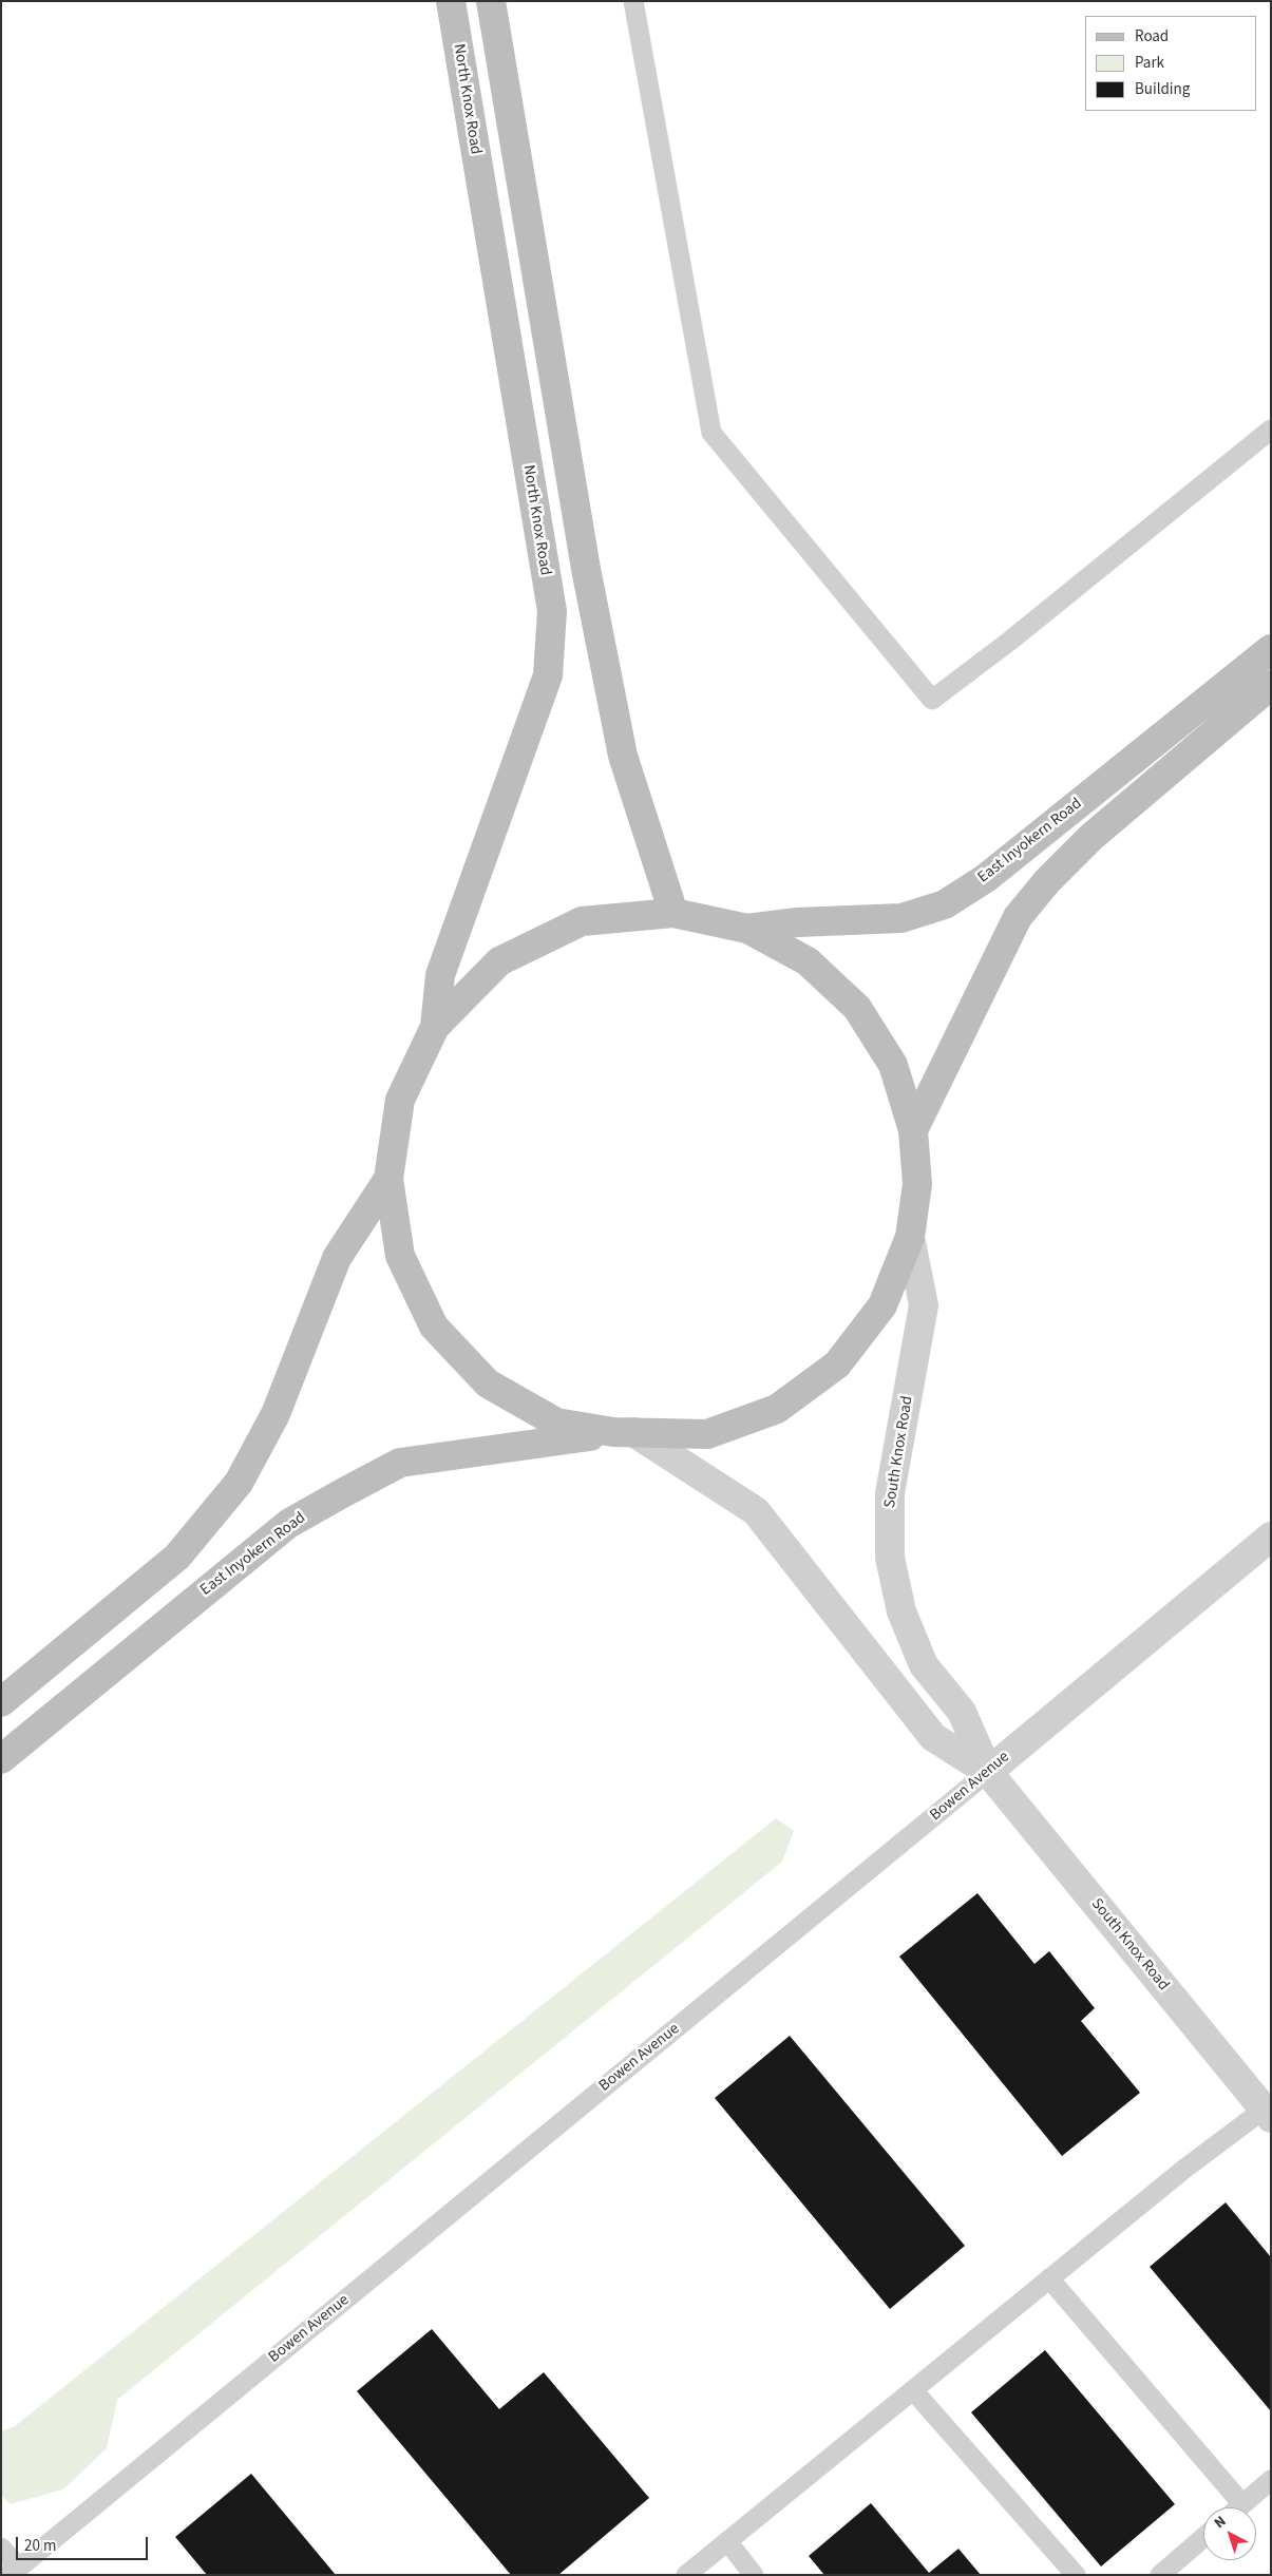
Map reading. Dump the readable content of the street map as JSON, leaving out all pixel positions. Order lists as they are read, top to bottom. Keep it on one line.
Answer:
{"streets":{"street":["North Knox Road","East Inyokern Road","South Knox Road","Bowen Avenue"]},"crossings":[["East Inyokern Road","South Knox Road"],["South Knox Road","Bowen Avenue"]],"legend":["Road","Park","Building"],"scale_bar":"20 m","north":"top left"}
